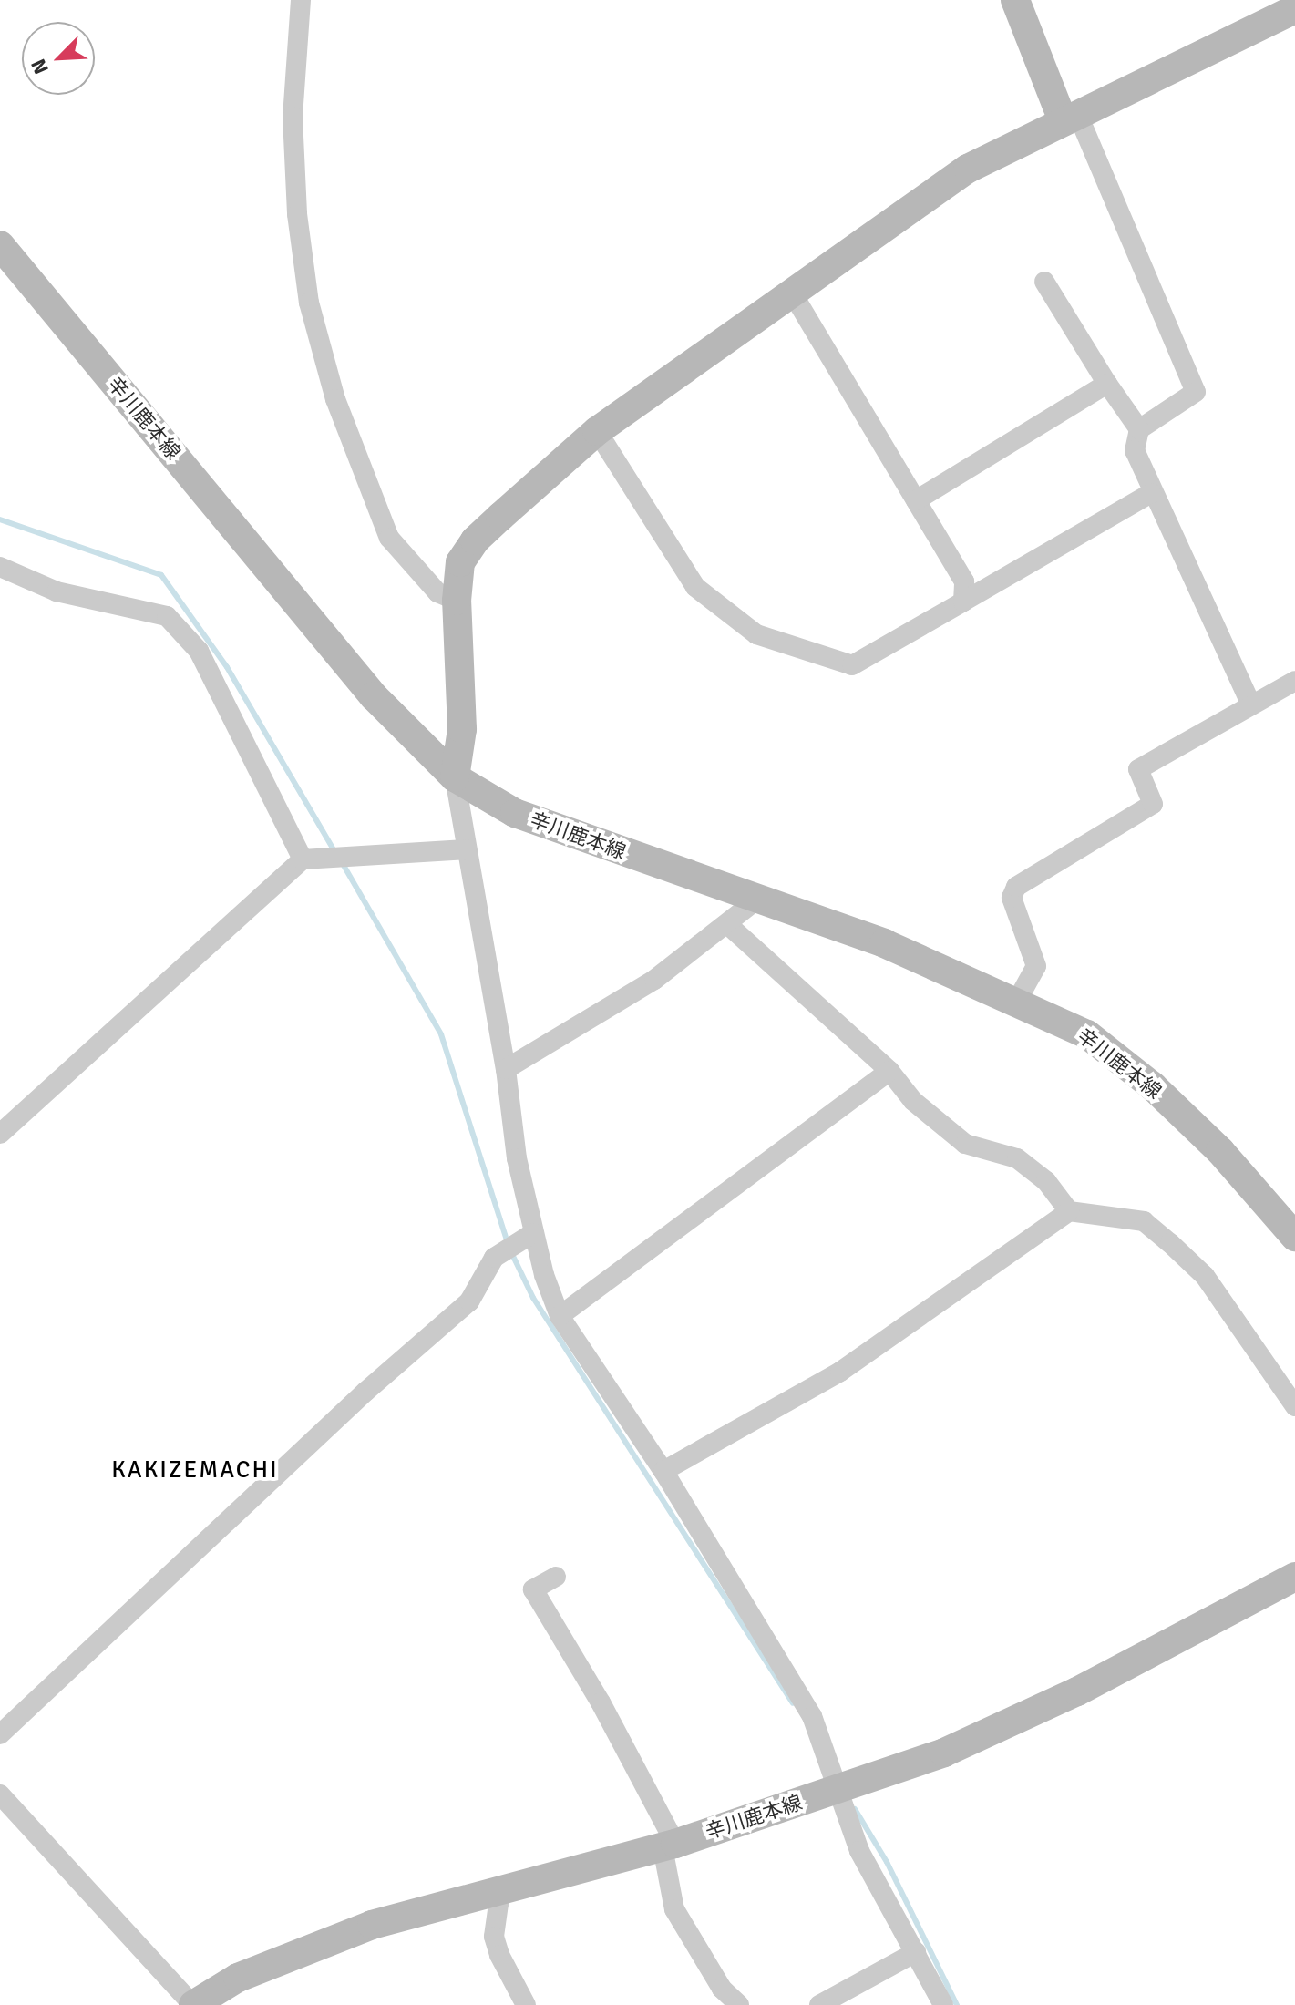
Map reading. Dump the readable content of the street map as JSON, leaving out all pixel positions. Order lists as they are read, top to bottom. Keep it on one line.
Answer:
{"streets":{"main road":["辛川鹿本線"]},"districts":["KAKIZEMACHI"],"north":"bottom left"}
